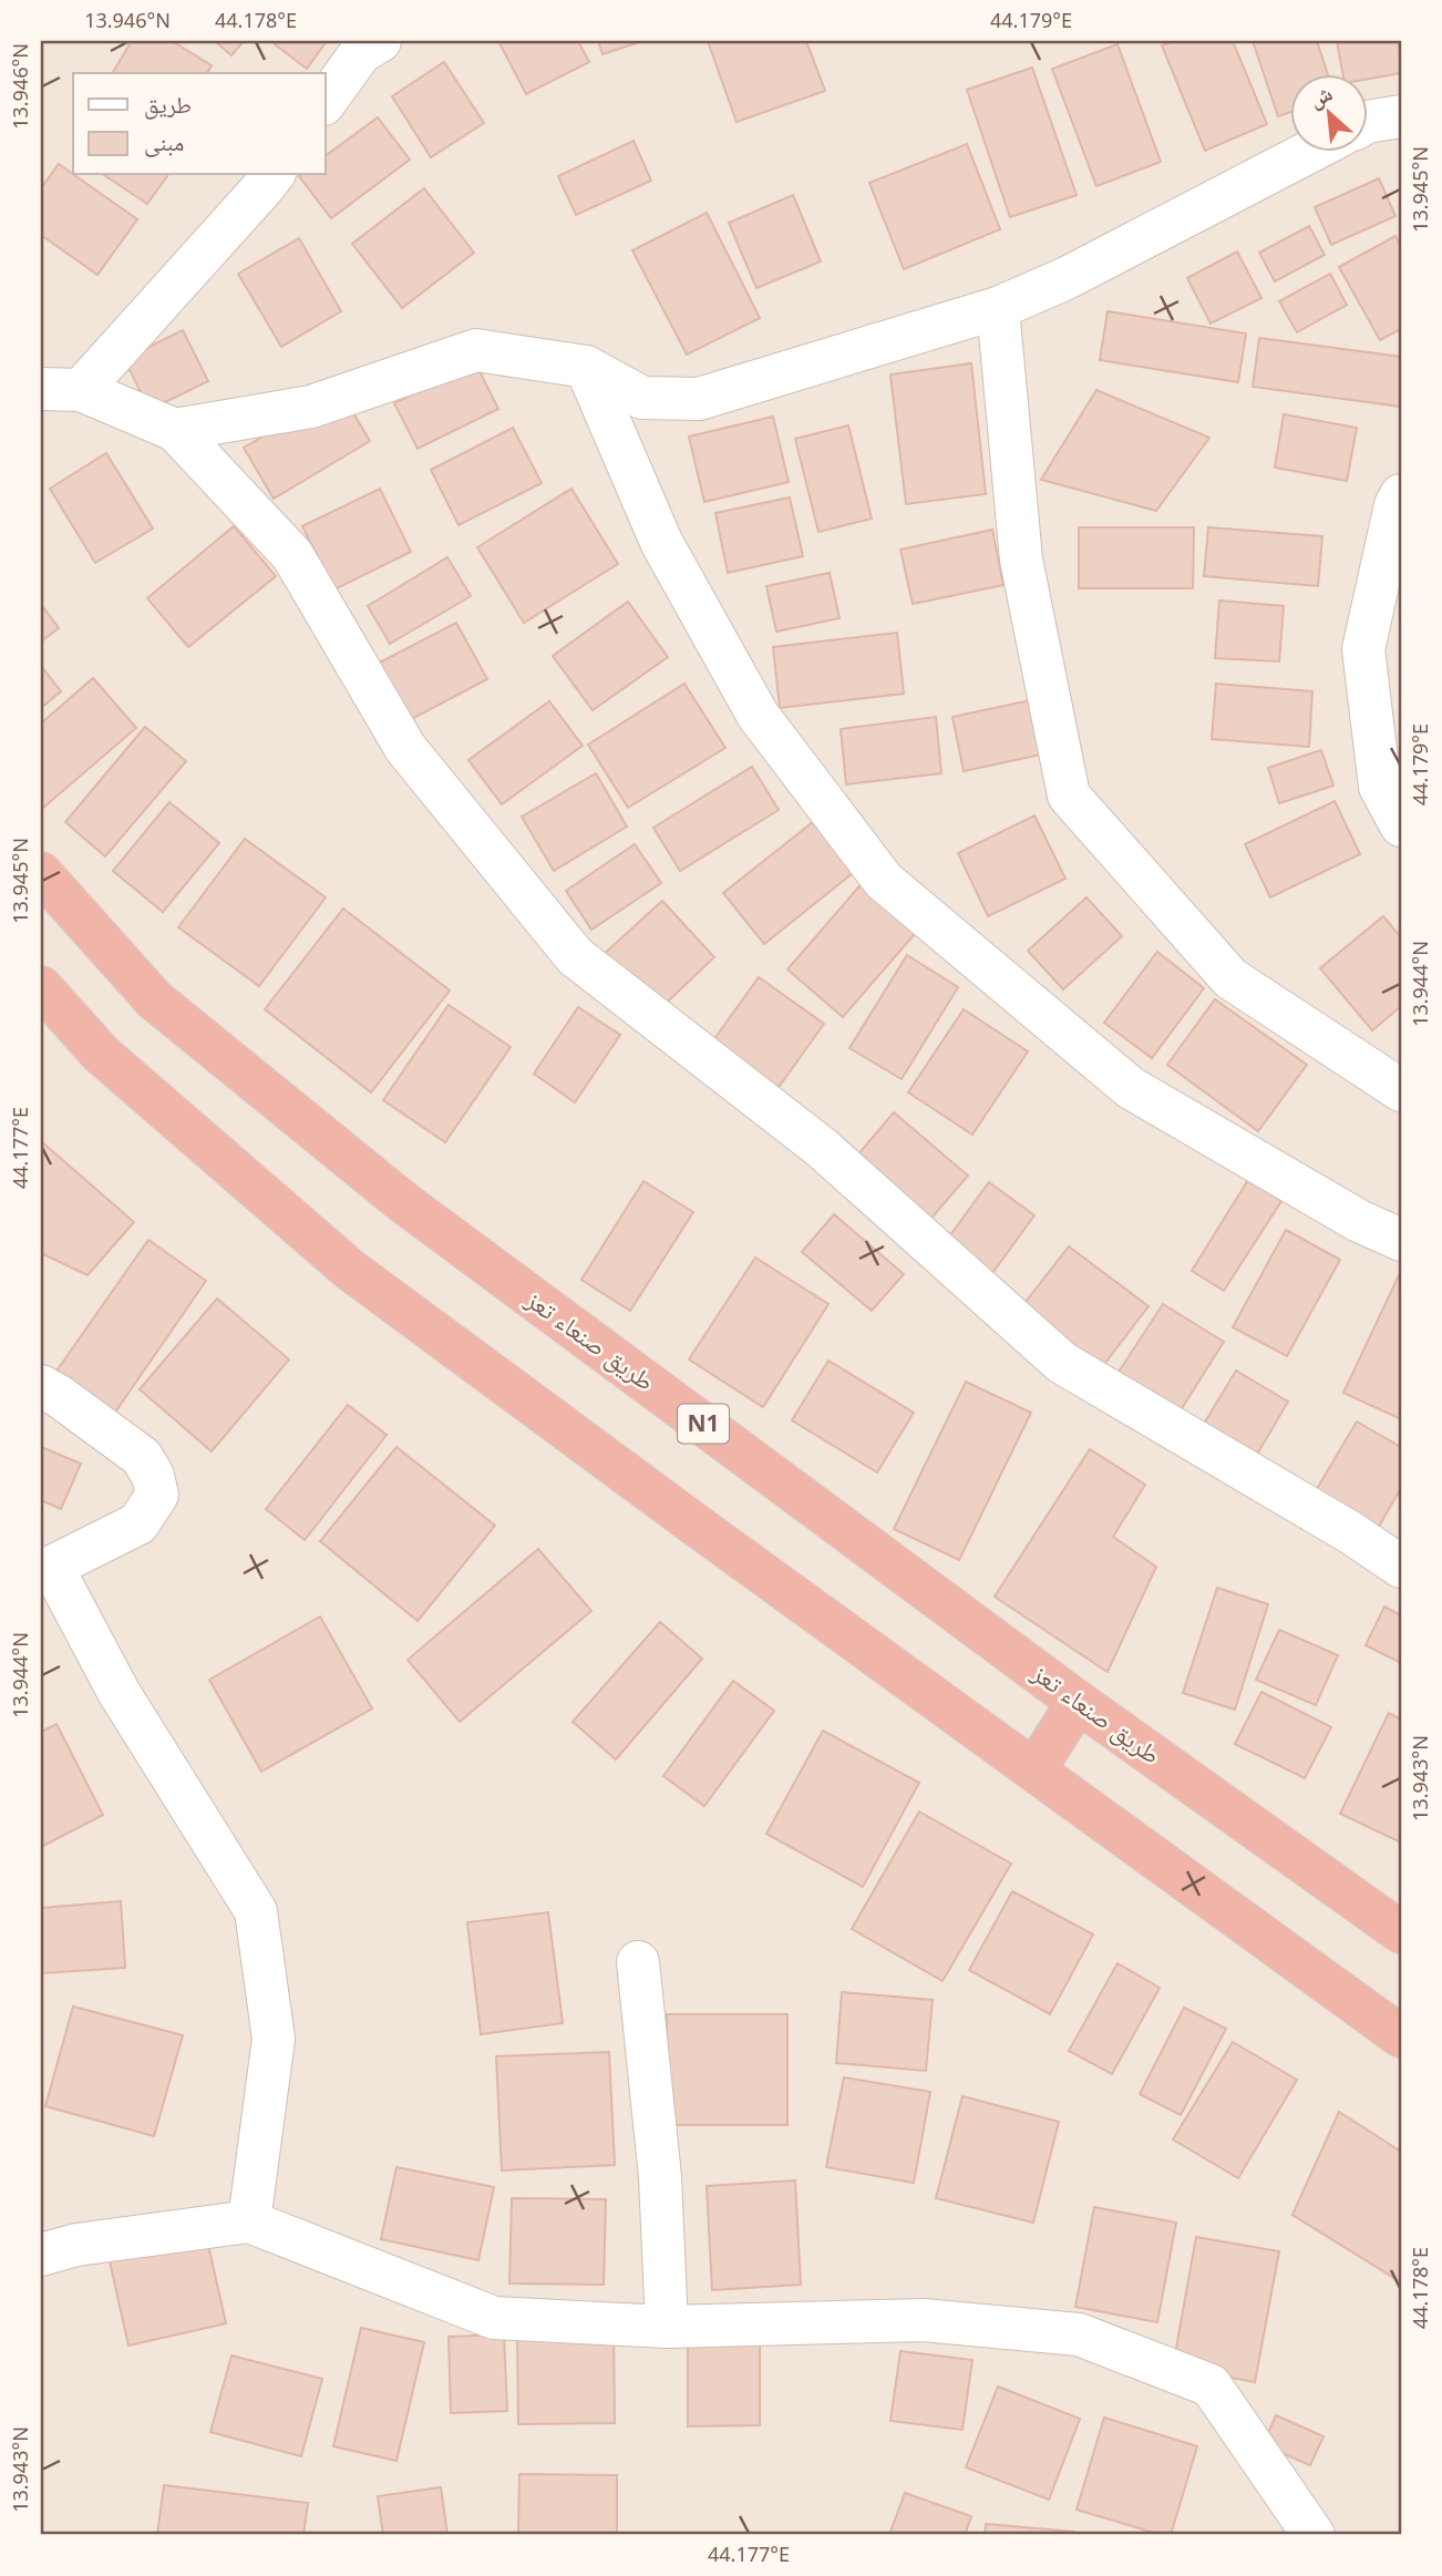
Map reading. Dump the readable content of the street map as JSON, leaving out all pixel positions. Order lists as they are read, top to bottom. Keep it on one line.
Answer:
{"streets":{"highway":["طريق صنعاء تعز","N1"]},"legend":["طريق","مبنى"],"north":"top left","coordinates":["13.946°N","44.178°E","44.179°E","13.945°N","13.944°N","44.177°E","13.943°N"]}
